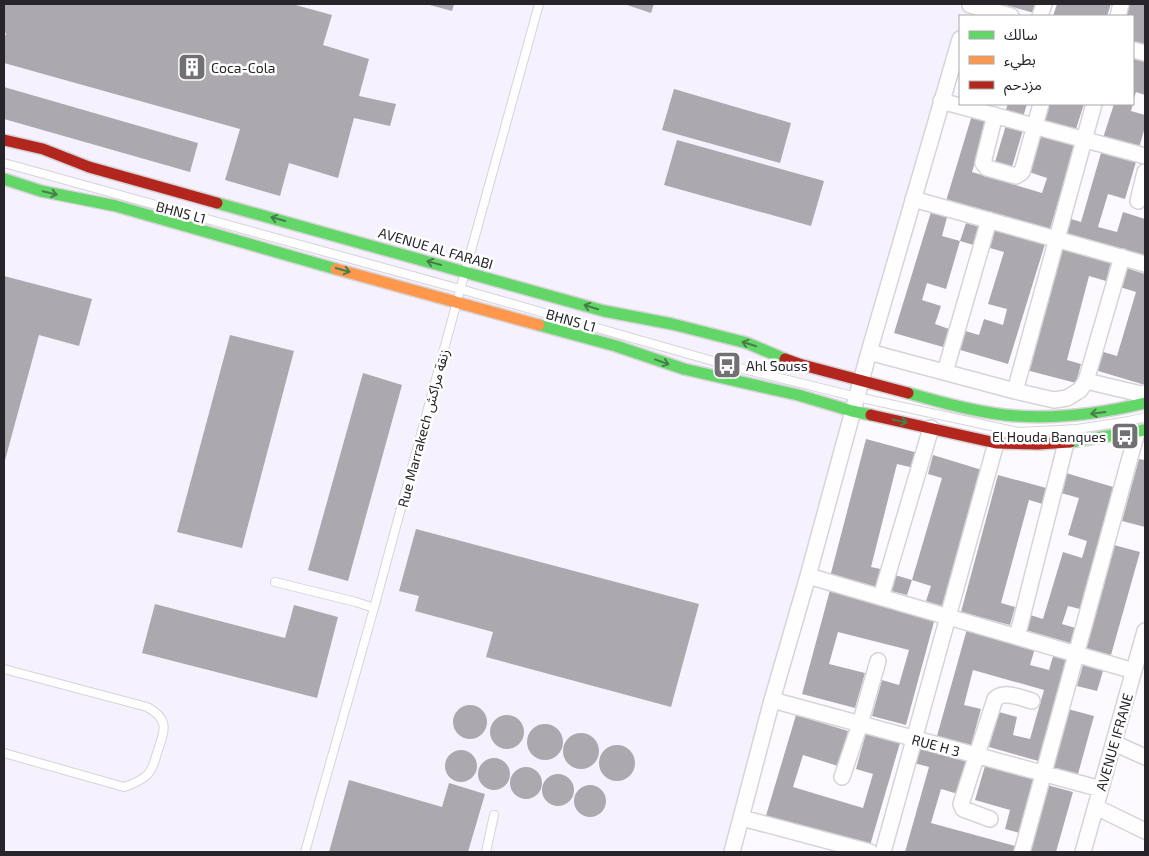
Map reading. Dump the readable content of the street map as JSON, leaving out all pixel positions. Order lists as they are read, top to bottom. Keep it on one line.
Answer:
{"streets":{"street":["AVENUE AL FARABI","AVENUE IFRANE","RUE H 3"],"lane":["BHNS L1","Rue Marrakech زنقة مراكش"]},"crossings":[["BHNS L1","Rue Marrakech زنقة مراكش"],["AVENUE AL FARABI","Rue Marrakech زنقة مراكش"],["AVENUE IFRANE","RUE H 3"]],"places":{"building":["Coca-Cola"],"bus stop":["Ahl Souss","El Houda Banques"]},"legend":["سالك","بطيء","مزدحم"]}
